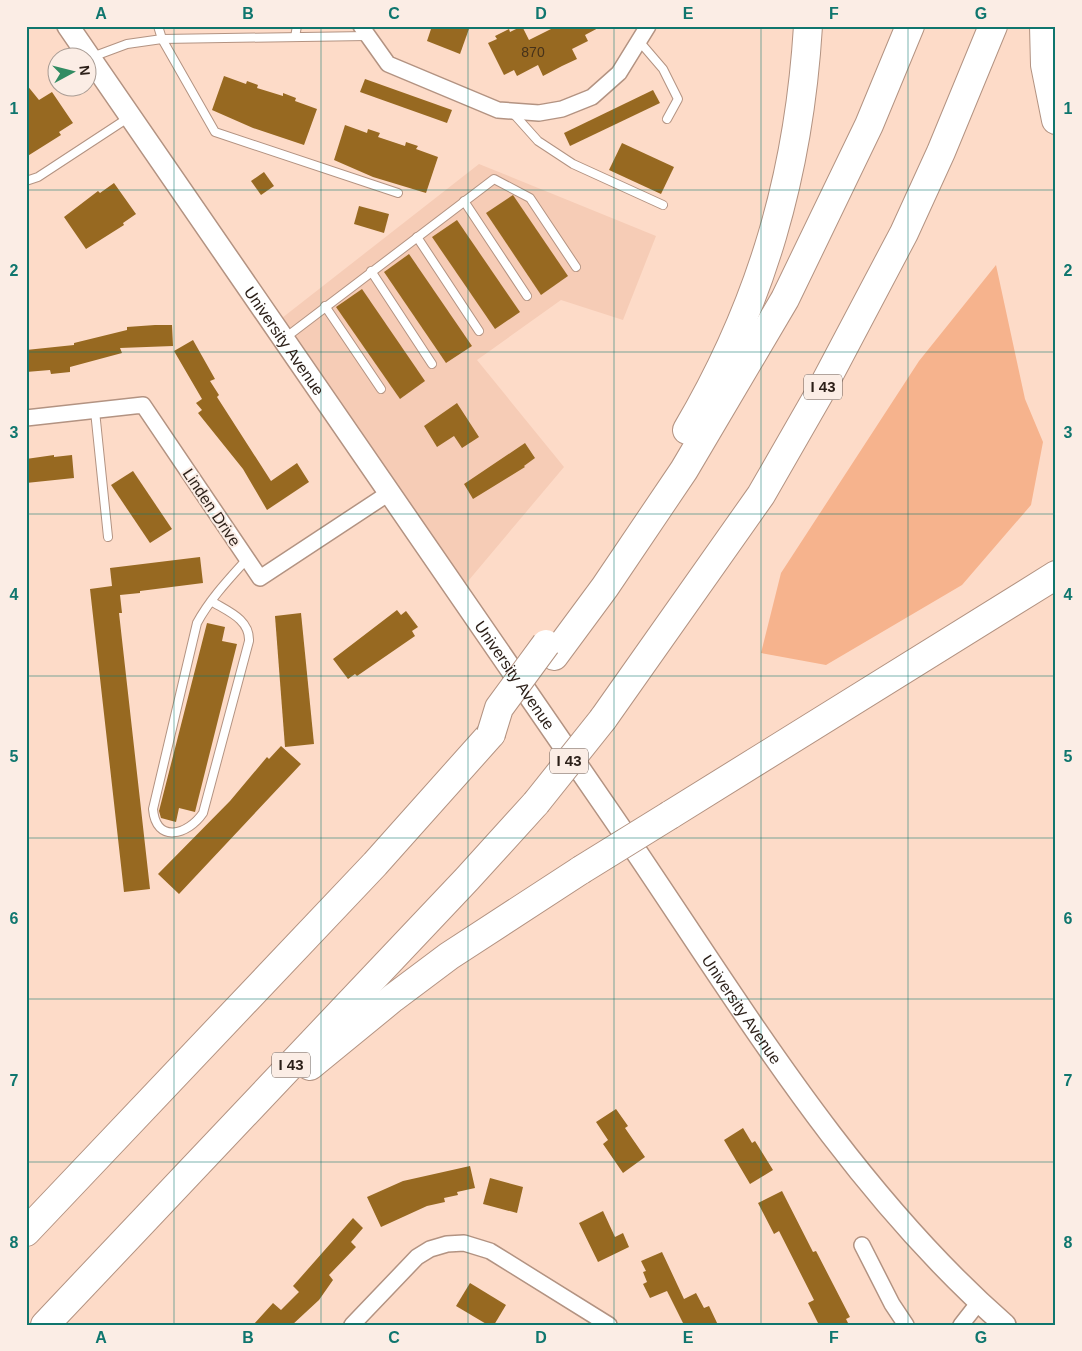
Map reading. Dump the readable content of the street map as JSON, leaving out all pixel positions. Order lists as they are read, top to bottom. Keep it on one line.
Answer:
{"streets":{"highway":["I 43"],"main road":["University Avenue"],"street":["Linden Drive"]},"crossings":[["University Avenue","Linden Drive"]],"house_numbers":["870"],"north":"right","grid":{"columns":["A","B","C","D","E","F","G"],"rows":["1","2","3","4","5","6","7","8"]}}
